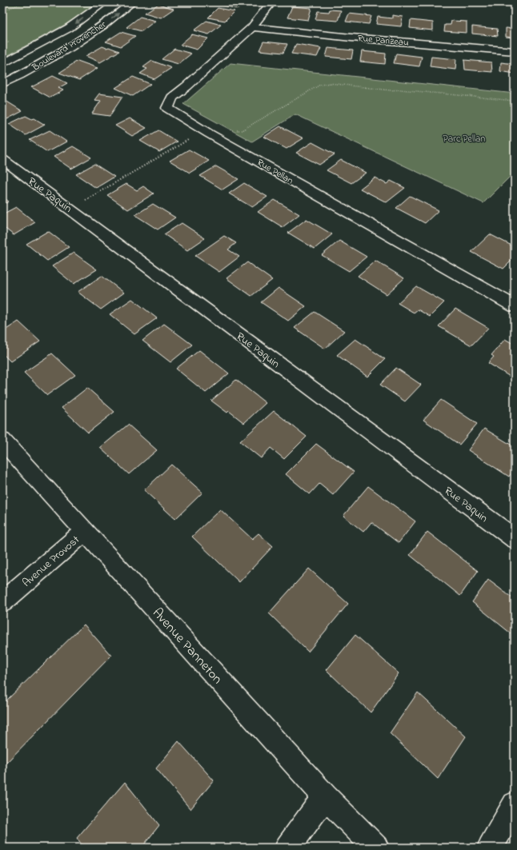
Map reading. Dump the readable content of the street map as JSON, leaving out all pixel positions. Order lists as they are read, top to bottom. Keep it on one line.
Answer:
{"streets":{"street":["Rue Parizeau","Boulevard Provencher","Rue Pellan","Rue Paquin","Avenue Provost","Avenue Panneton"]},"crossings":[["Rue Parizeau","Rue Pellan"],["Avenue Provost","Avenue Panneton"]],"parks":["Parc Pellan"]}
